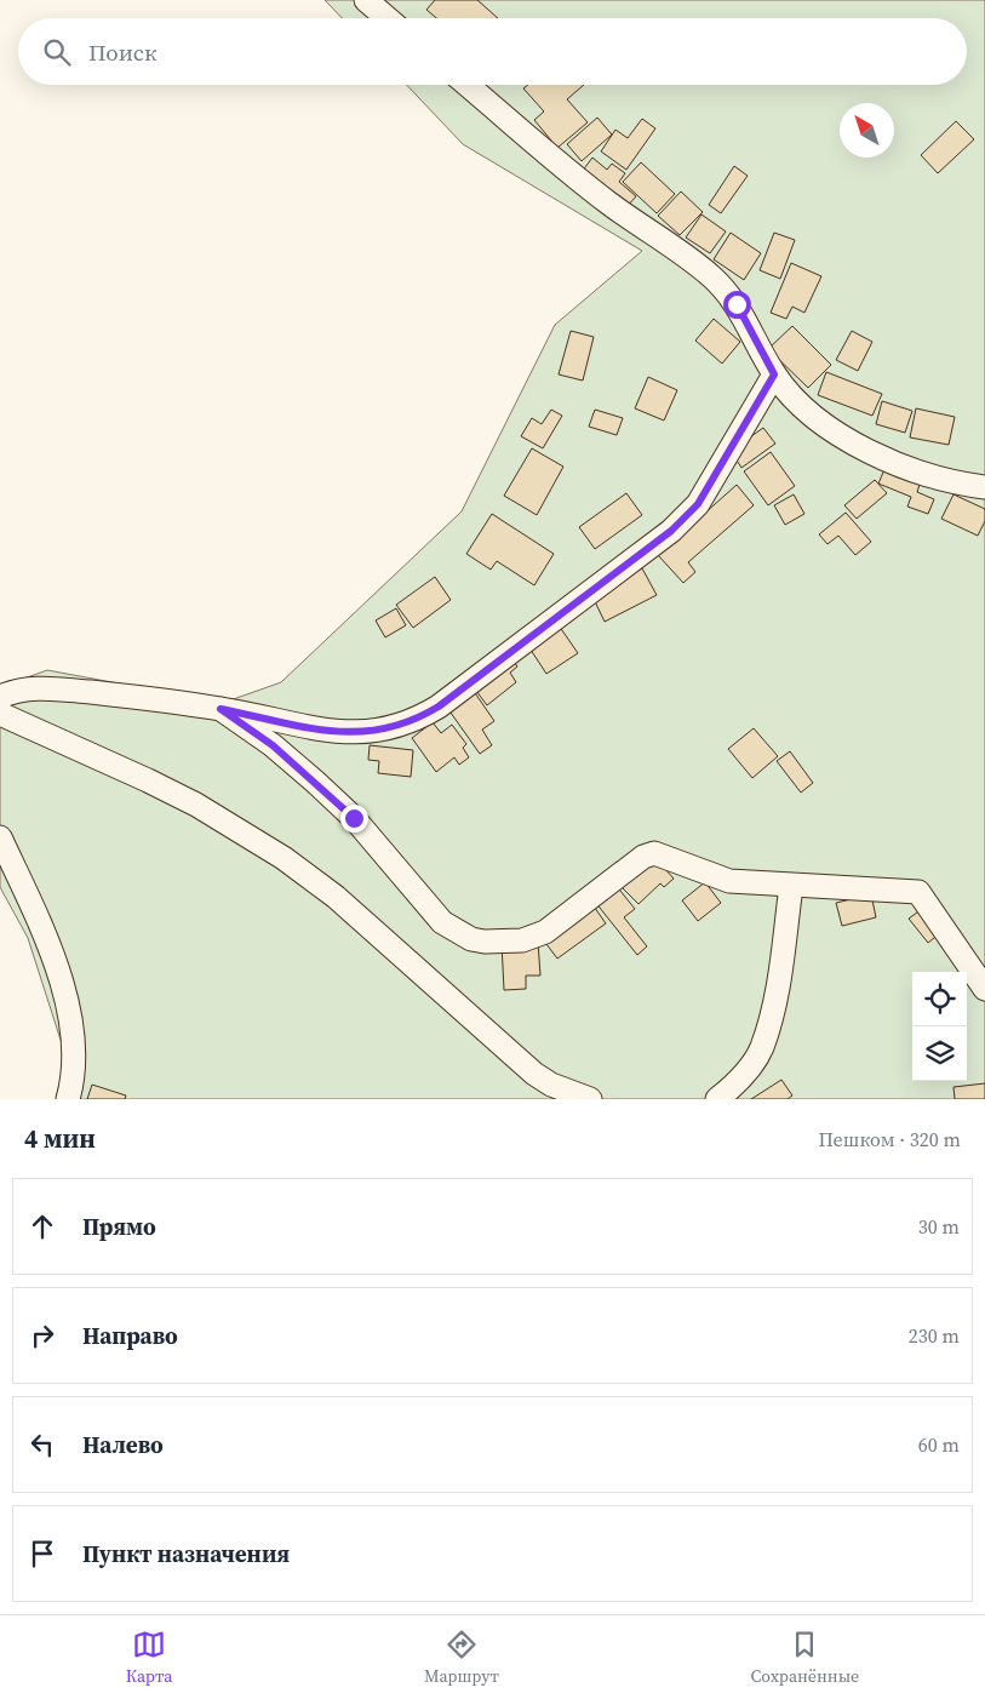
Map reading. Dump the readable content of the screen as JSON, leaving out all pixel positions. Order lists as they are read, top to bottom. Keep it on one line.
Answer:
{"north":"top left","page":{"search":"Поиск","heading":["4 мин","Пешком · 320 m"],"list":[["Прямо","30 m"],["Направо","230 m"],["Налево","60 m"],"Пункт назначения"],"nav":["Карта","Маршрут","Сохранённые"]}}
